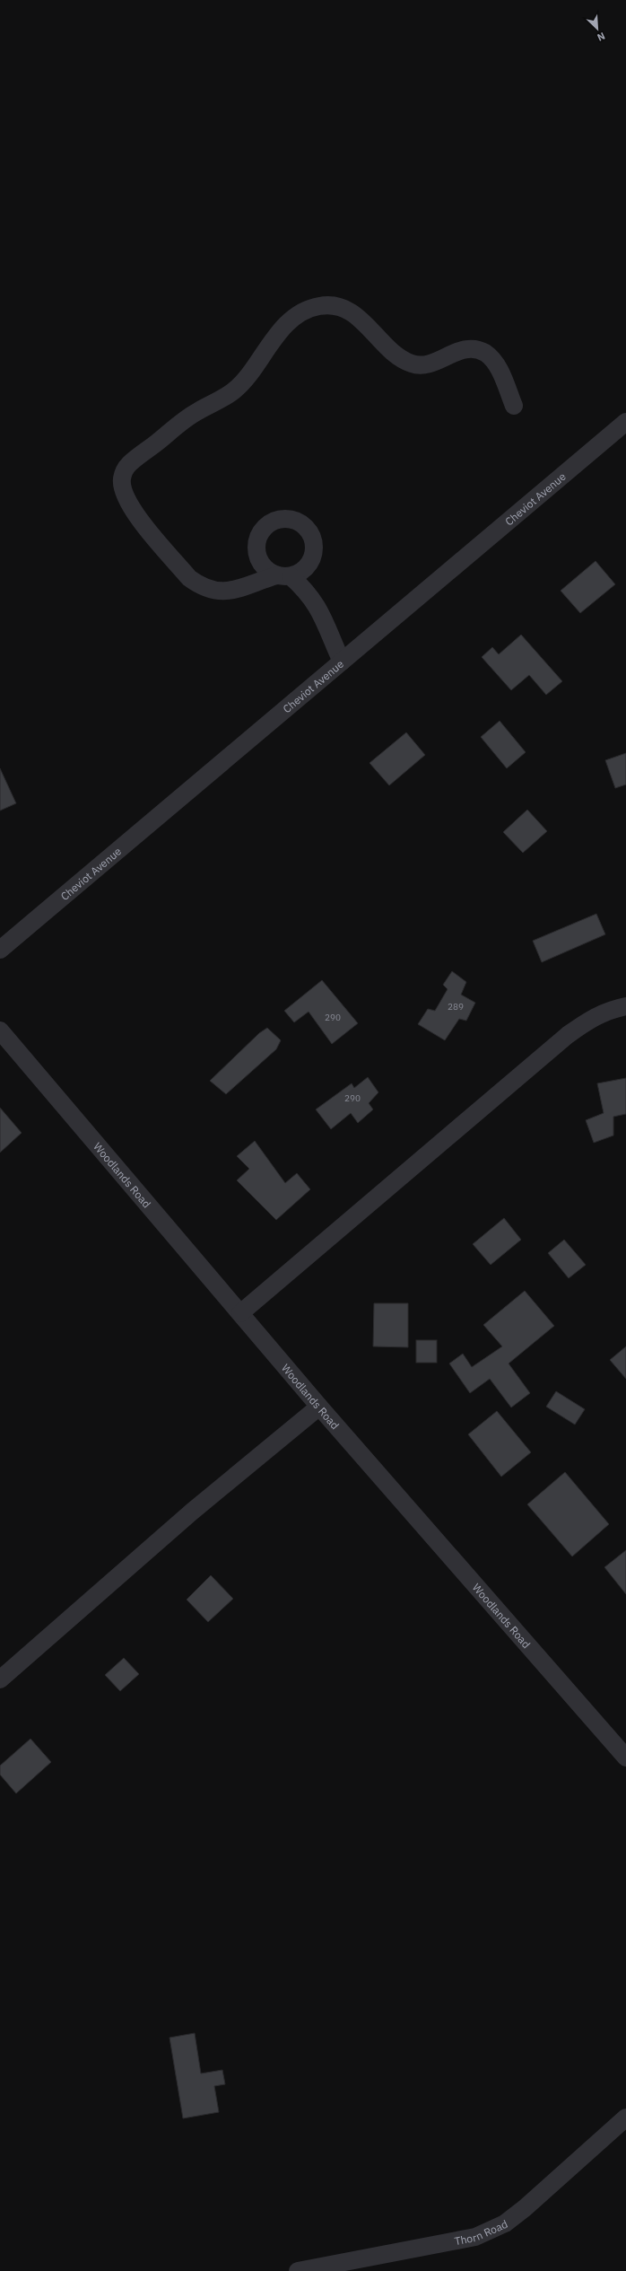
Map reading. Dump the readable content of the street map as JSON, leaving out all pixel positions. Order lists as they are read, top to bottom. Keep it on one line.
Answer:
{"streets":{"street":["Cheviot Avenue","Woodlands Road","Thorn Road"]},"house_numbers":["289","290","290"],"north":"bottom right"}
